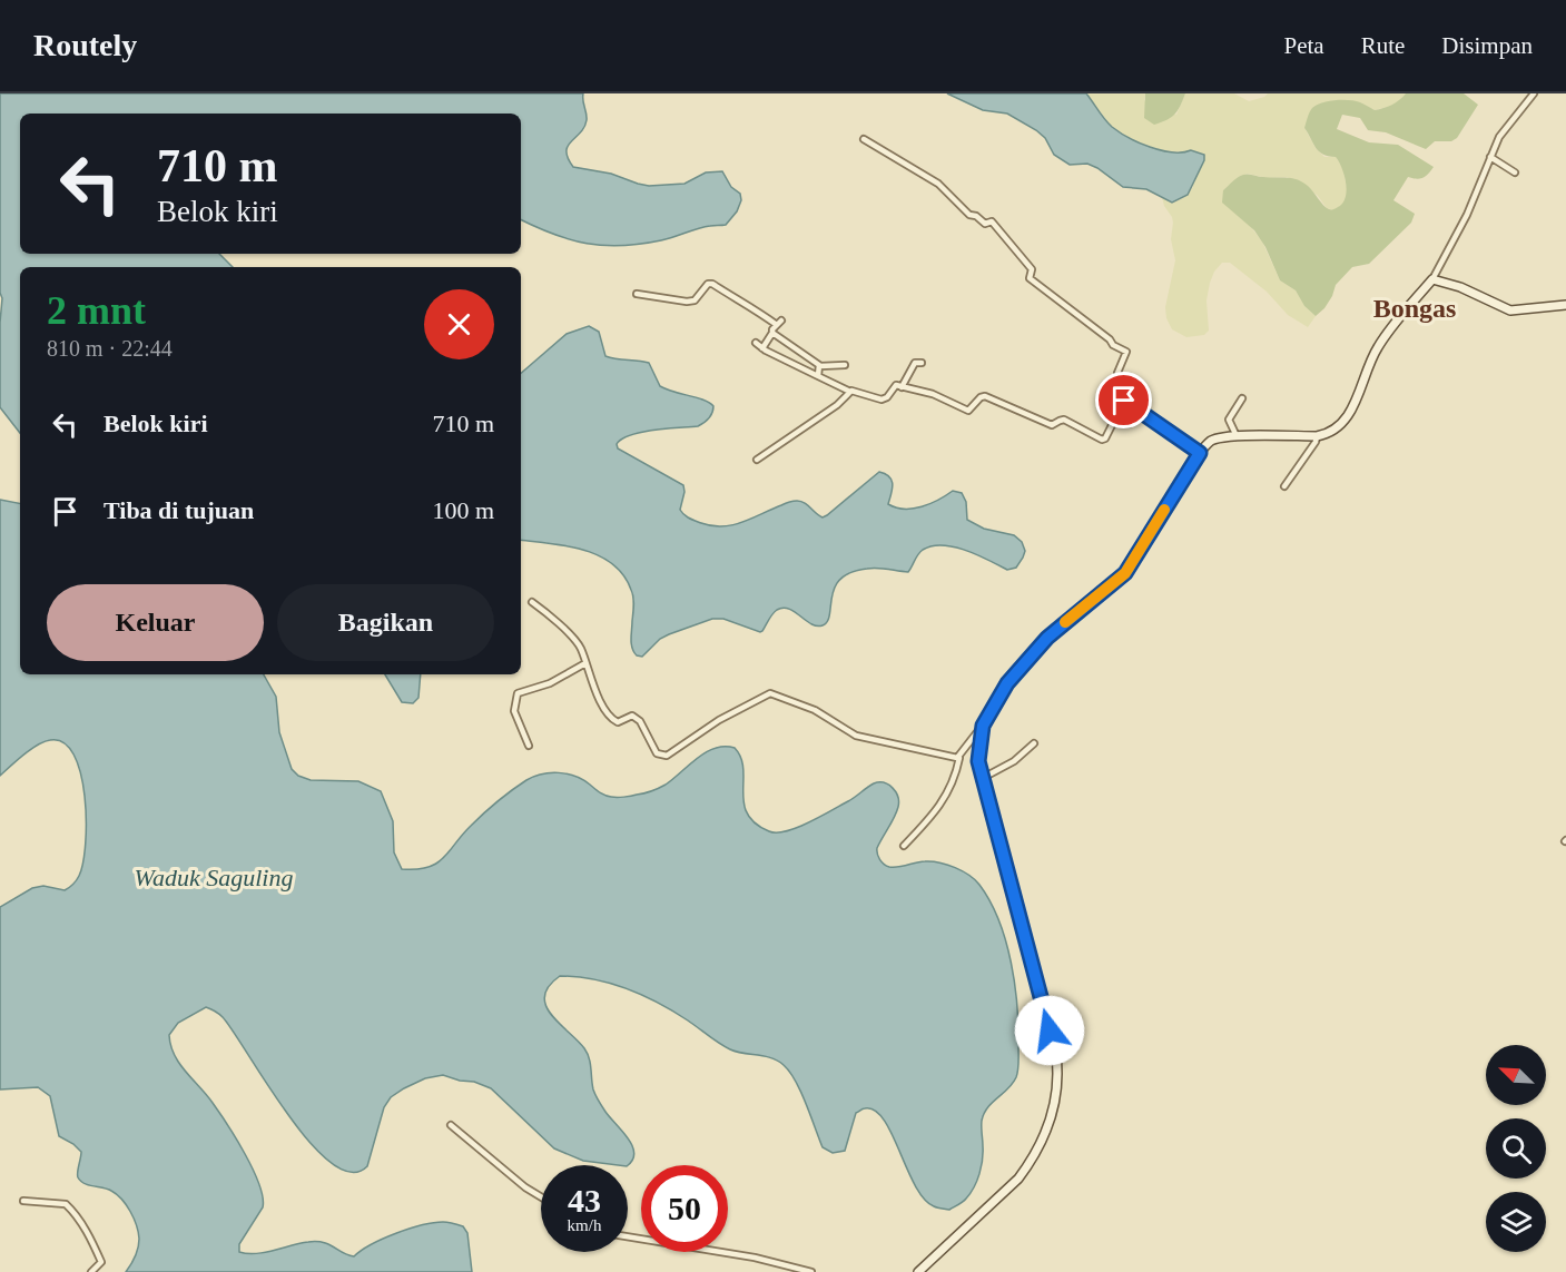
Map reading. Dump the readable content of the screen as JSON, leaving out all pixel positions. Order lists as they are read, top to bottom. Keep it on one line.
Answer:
{"districts":["Bongas"],"water":["Waduk Saguling"],"north":"top left","page":{"header":"Routely","nav":["Peta","Rute","Disimpan"],"turn":["710 m","Belok kiri"],"heading":["2 mnt","810 m · 22:44"],"list":[{"name":"Belok kiri","value":"710 m"},{"name":"Tiba di tujuan","value":"100 m"}],"buttons":["Keluar","Bagikan"],"speed":"43 km/h","limit":"50"}}
